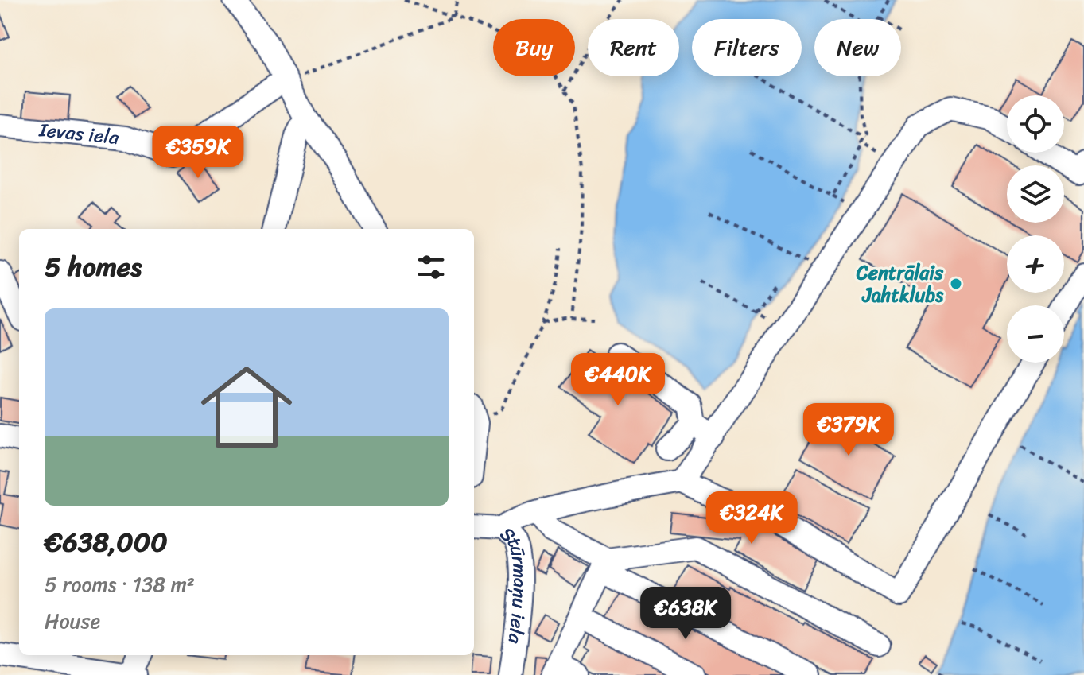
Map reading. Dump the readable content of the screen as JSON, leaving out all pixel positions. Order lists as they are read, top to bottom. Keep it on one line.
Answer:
{"streets":{"street":["Ievas iela","Stūrmaņu iela"]},"places":["Centrālais Jahtklubs"],"page":{"chip":["Buy","Rent","Filters","New"],"map_buttons":["+","−"],"price":["€359K","€440K","€379K","€324K","€638K"],"heading":"5 homes","list":[{"name":"€638,000","note":"5 rooms · 138 m² · House"}]}}
